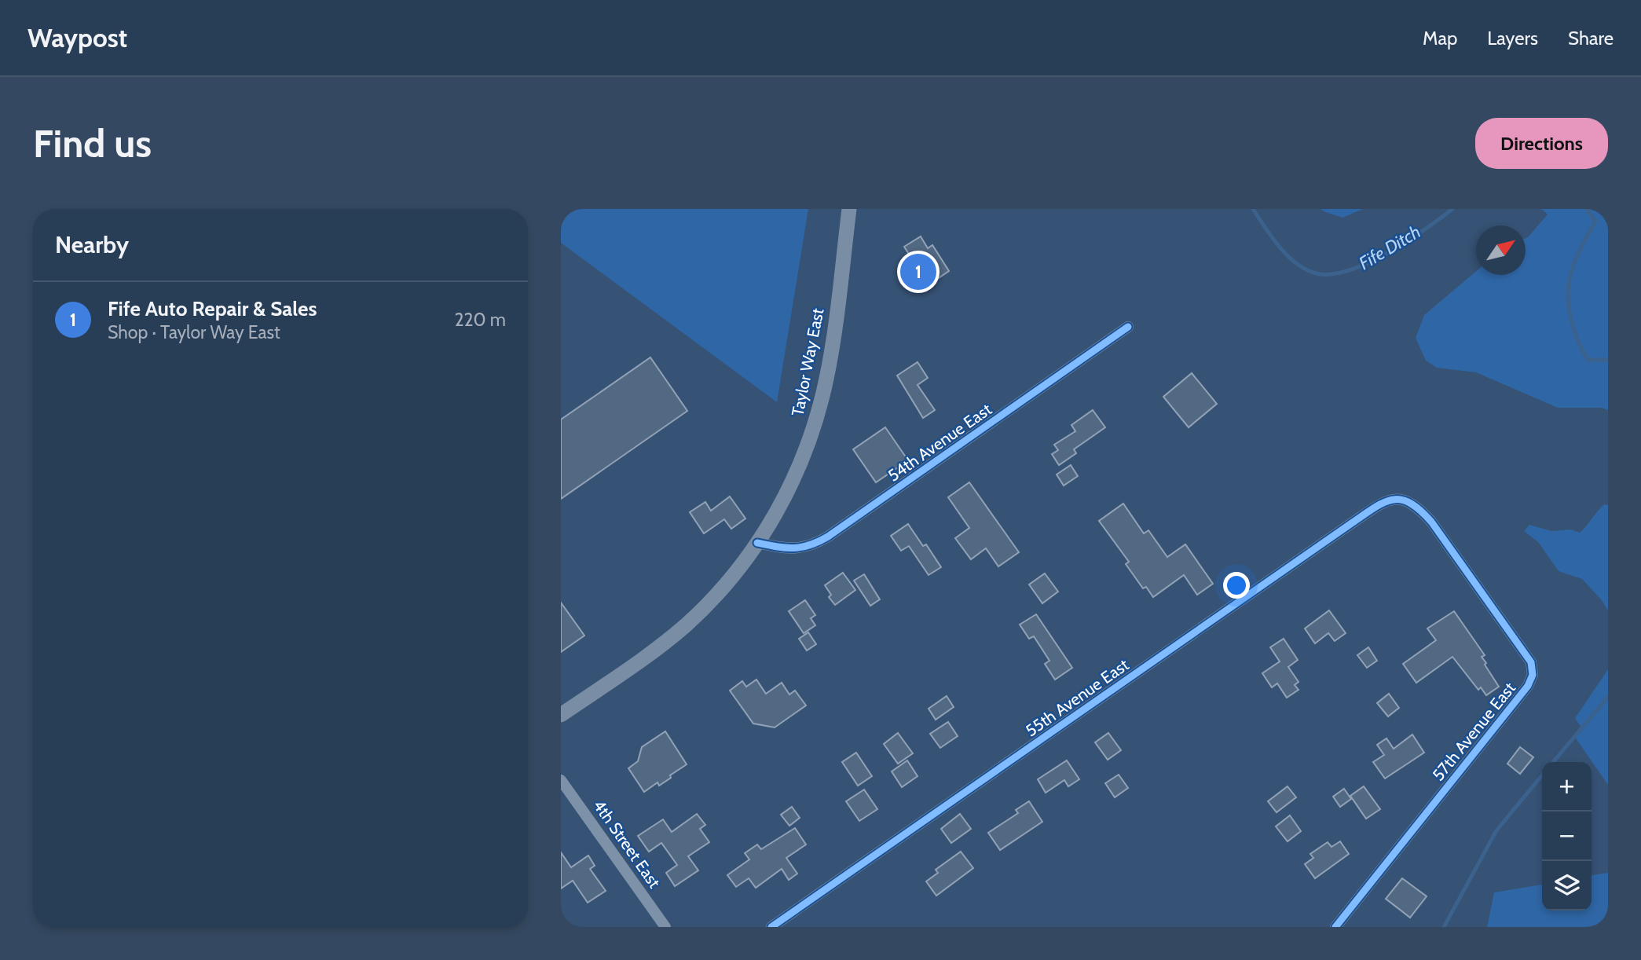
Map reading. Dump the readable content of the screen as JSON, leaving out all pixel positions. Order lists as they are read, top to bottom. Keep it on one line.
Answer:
{"streets":{"main road":["Taylor Way East"],"street":["54th Avenue East","55th Avenue East","57th Avenue East","4th Street East"]},"crossings":[["Taylor Way East","54th Avenue East"],["55th Avenue East","57th Avenue East"]],"water":["Fife Ditch"],"north":"top right","page":{"header":"Waypost","nav":["Map","Layers","Share"],"buttons":"Directions","title":"Find us","heading":"Nearby","pins":"1","list":[{"mark":"1","name":"Fife Auto Repair & Sales","note":"Shop · Taylor Way East","value":"220 m"}],"map_buttons":["+","−"]}}
